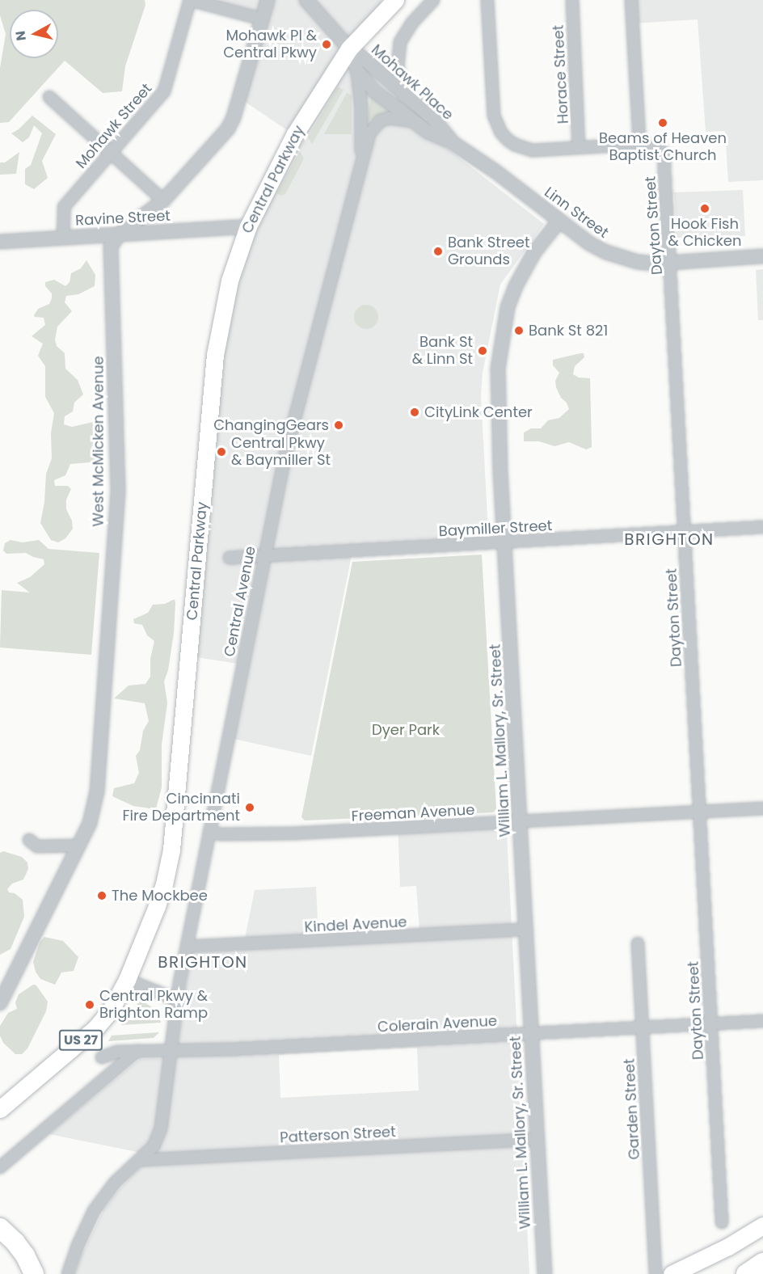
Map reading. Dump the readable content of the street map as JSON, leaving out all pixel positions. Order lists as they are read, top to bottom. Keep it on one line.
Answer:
{"streets":{"main road":["Central Parkway","US 27"],"street":["Horace Street","Mohawk Place","Mohawk Street","Linn Street","Ravine Street","Dayton Street","West McMicken Avenue","Baymiller Street","Central Avenue","William L. Mallory, Sr. Street","Freeman Avenue","Kindel Avenue","Colerain Avenue","Garden Street","Patterson Street"]},"crossings":[["Mohawk Place","Central Parkway"],["Mohawk Place","Linn Street"],["Mohawk Place","Central Avenue"],["Mohawk Street","Ravine Street"],["Central Parkway","Ravine Street"],["Linn Street","Dayton Street"],["Linn Street","William L. Mallory, Sr. Street"],["Ravine Street","West McMicken Avenue"],["Dayton Street","Baymiller Street"],["Dayton Street","Freeman Avenue"],["Dayton Street","Colerain Avenue"],["Baymiller Street","Central Avenue"],["Baymiller Street","William L. Mallory, Sr. Street"],["Central Avenue","Freeman Avenue"],["Central Avenue","Kindel Avenue"],["Central Avenue","Colerain Avenue"],["Central Avenue","Patterson Street"],["William L. Mallory, Sr. Street","Freeman Avenue"],["William L. Mallory, Sr. Street","Kindel Avenue"],["William L. Mallory, Sr. Street","Colerain Avenue"],["William L. Mallory, Sr. Street","Patterson Street"],["Colerain Avenue","Garden Street"]],"districts":["BRIGHTON","BRIGHTON"],"parks":["Dyer Park"],"places":["Mohawk Pl & Central Pkwy","Beams of Heaven Baptist Church","Hook Fish & Chicken","Bank Street Grounds","Bank St 821","Bank St & Linn St","CityLink Center","ChangingGears","Central Pkwy & Baymiller St","Cincinnati Fire Department","The Mockbee","Central Pkwy & Brighton Ramp"],"north":"left"}
